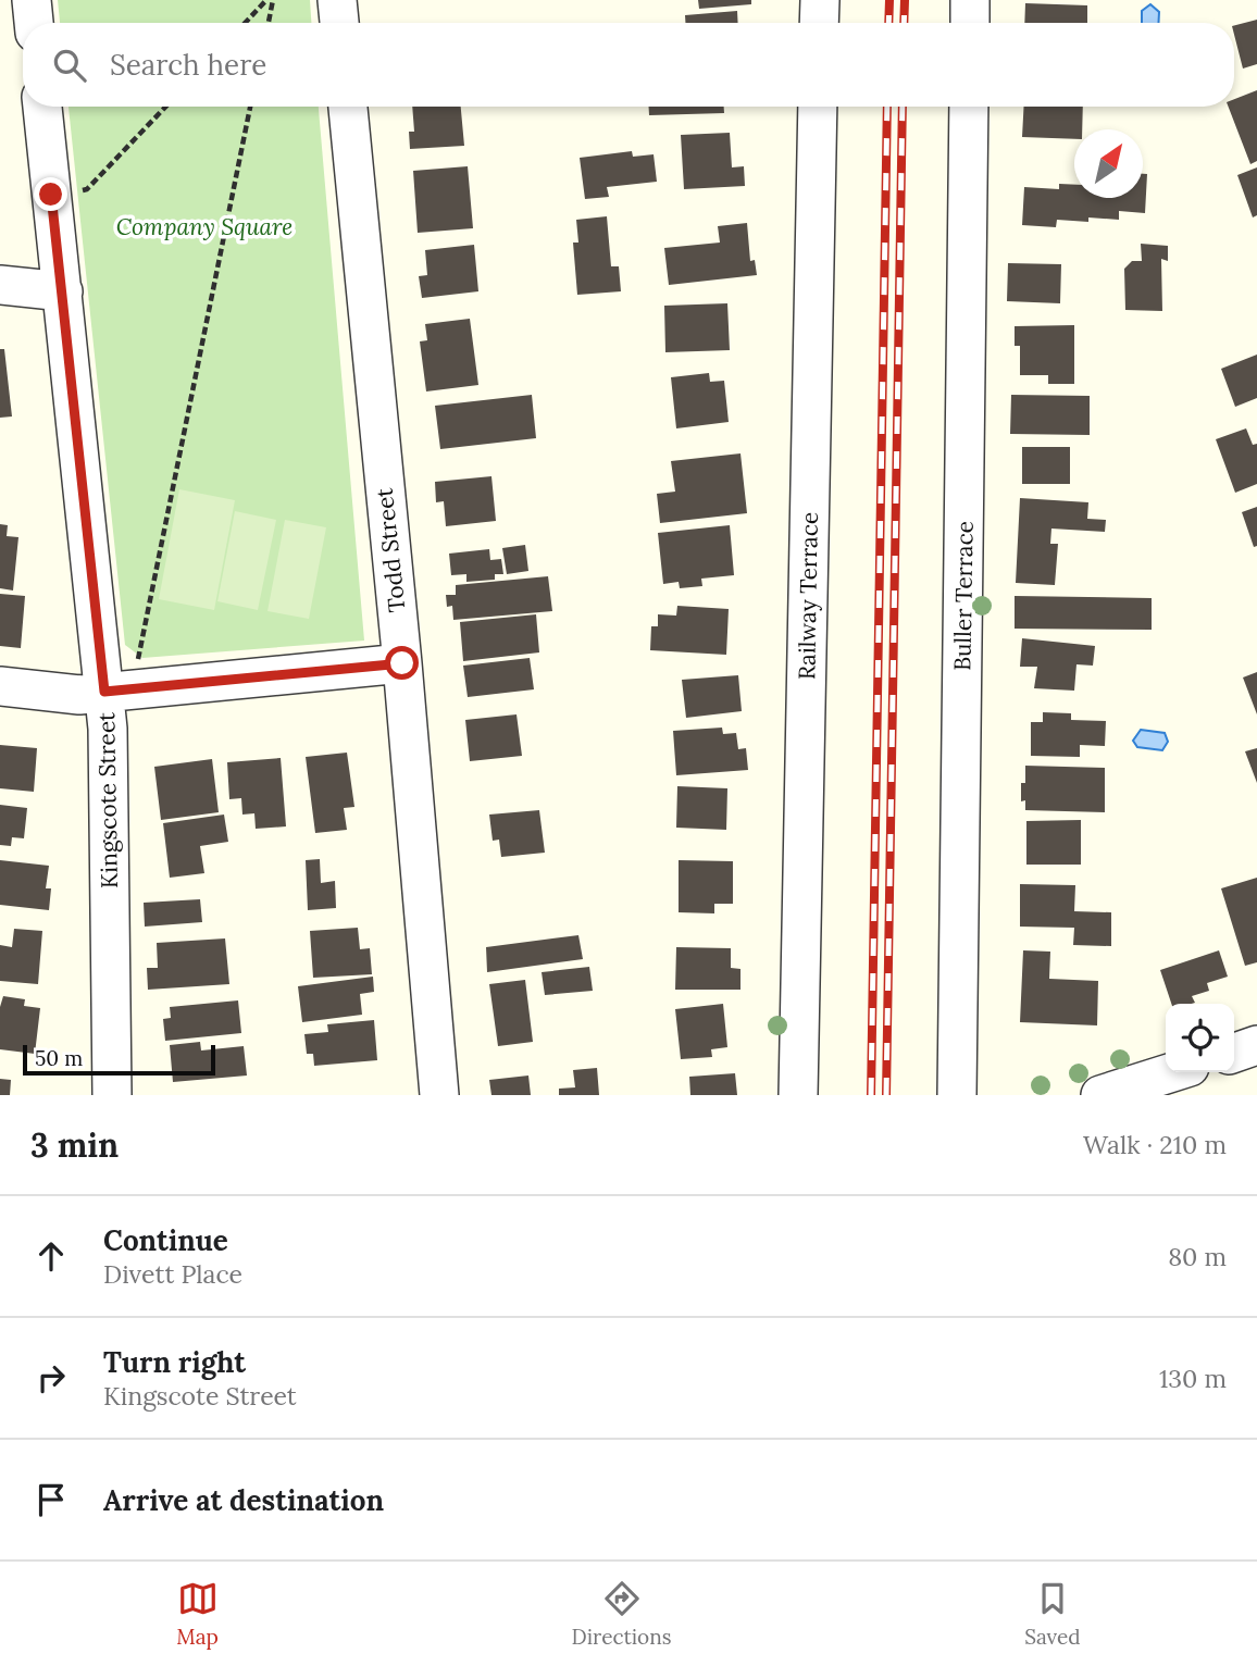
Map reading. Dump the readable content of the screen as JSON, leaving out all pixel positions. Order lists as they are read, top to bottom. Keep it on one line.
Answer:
{"streets":{"street":["Todd Street","Railway Terrace","Buller Terrace","Kingscote Street"]},"parks":["Company Square"],"scale_bar":"50 m","north":"top right","page":{"search":"Search here","scale":"50 m","heading":["3 min","Walk · 210 m"],"list":[["Continue","Divett Place","80 m"],["Turn right","Kingscote Street","130 m"],"Arrive at destination"],"nav":["Map","Directions","Saved"]}}
